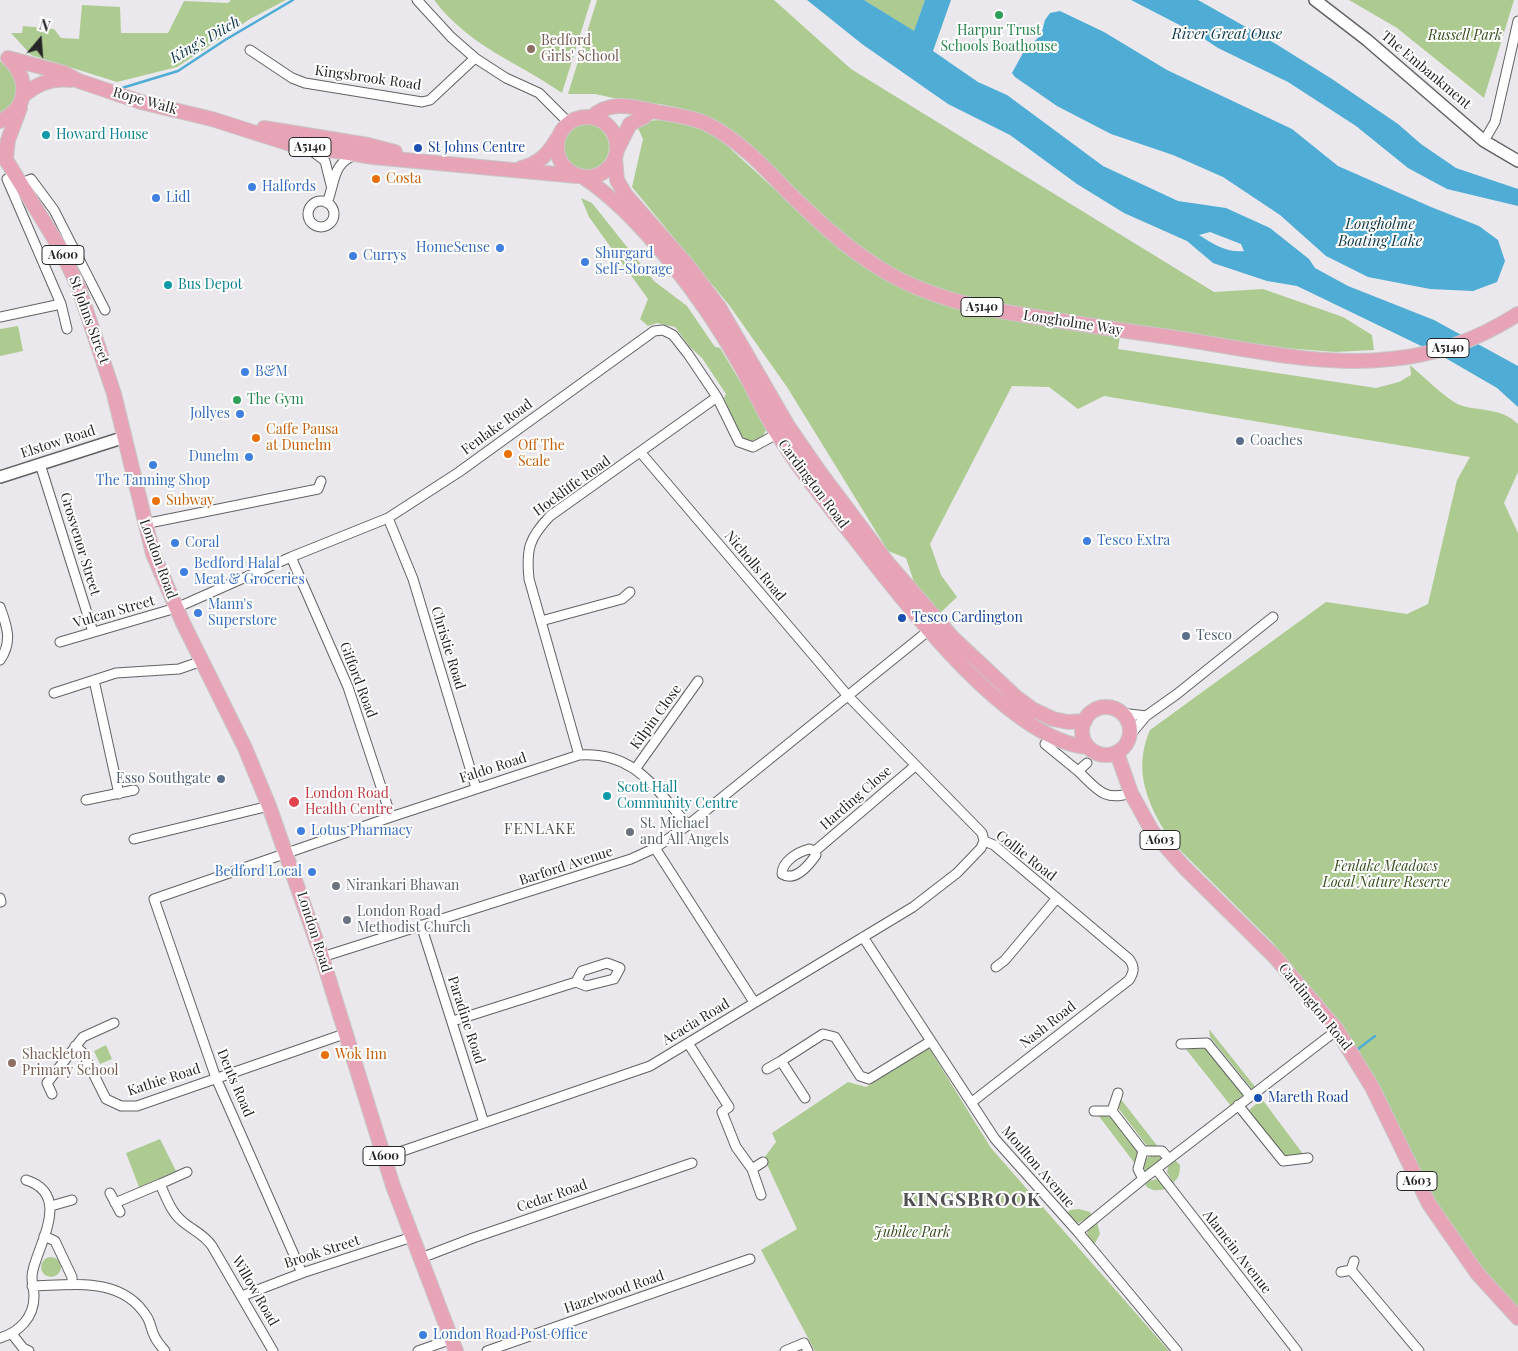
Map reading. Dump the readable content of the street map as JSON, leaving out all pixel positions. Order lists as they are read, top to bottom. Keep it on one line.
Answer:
{"streets":{"main road":["Rope Walk","A5140","A600","St Johns Street","Longholme Way","Cardington Road","London Road","A603"],"street":["The Embankment","Kingsbrook Road","Fenlake Road","Elstow Road","Hockliffe Road","Grosvenor Street","Nicholls Road","Vulcan Street","Christie Road","Gifford Road","Kilpin Close","Faldo Road","Harding Close","Collie Road","Barford Avenue","Paradine Road","Acacia Road","Nash Road","Kathie Road","Dents Road","Moulton Avenue","Cedar Road","Brook Street","Alamein Avenue","Willow Road","Hazelwood Road"]},"crossings":[["Rope Walk","St Johns Street"],["Rope Walk","Longholme Way"],["Rope Walk","Cardington Road"],["St Johns Street","Elstow Road"],["St Johns Street","London Road"],["Longholme Way","Cardington Road"],["Fenlake Road","Cardington Road"],["Fenlake Road","Hockliffe Road"],["Fenlake Road","London Road"],["Fenlake Road","Vulcan Street"],["Fenlake Road","Christie Road"],["Fenlake Road","Gifford Road"],["Elstow Road","Grosvenor Street"],["Elstow Road","London Road"],["Cardington Road","Barford Avenue"],["Hockliffe Road","Nicholls Road"],["Hockliffe Road","Faldo Road"],["Grosvenor Street","Vulcan Street"],["London Road","Vulcan Street"],["London Road","Faldo Road"],["London Road","Barford Avenue"],["London Road","Acacia Road"],["London Road","Kathie Road"],["London Road","Cedar Road"],["London Road","Brook Street"],["Nicholls Road","Collie Road"],["Nicholls Road","Barford Avenue"],["Christie Road","Faldo Road"],["Gifford Road","Faldo Road"],["Kilpin Close","Faldo Road"],["Faldo Road","Barford Avenue"],["Faldo Road","Dents Road"],["Harding Close","Collie Road"],["Collie Road","Barford Avenue"],["Collie Road","Acacia Road"],["Collie Road","Nash Road"],["Barford Avenue","Paradine Road"],["Paradine Road","Acacia Road"],["Acacia Road","Moulton Avenue"],["Nash Road","Moulton Avenue"],["Kathie Road","Dents Road"],["Dents Road","Brook Street"],["Brook Street","Willow Road"]],"districts":["FENLAKE","KINGSBROOK"],"water":["River Great Ouse","King's Ditch","Longholme Boating Lake"],"parks":["Russell Park","Fenlake Meadows Local Nature Reserve","Jubilee Park"],"places":["Harpur Trust Schools Boathouse","Bedford Girls' School","Howard House","St Johns Centre","Costa","Halfords","Lidl","HomeSense","Currys","Shurgard Self-Storage","Bus Depot","B&M","The Gym","Jollyes","Caffe Pausa at Dunelm","Coaches","Off The Scale","Dunelm","The Tanning Shop","Subway","Tesco Extra","Coral","Bedford Halal Meat & Groceries","Mann's Superstore","Tesco Cardington","Tesco","Esso Southgate","Scott Hall Community Centre","London Road Health Centre","Lotus Pharmacy","St. Michael and All Angels","Bedford Local","Nirankari Bhawan","London Road Methodist Church","Wok Inn","Shackleton Primary School","Mareth Road","London Road Post Office"],"north":"top"}
